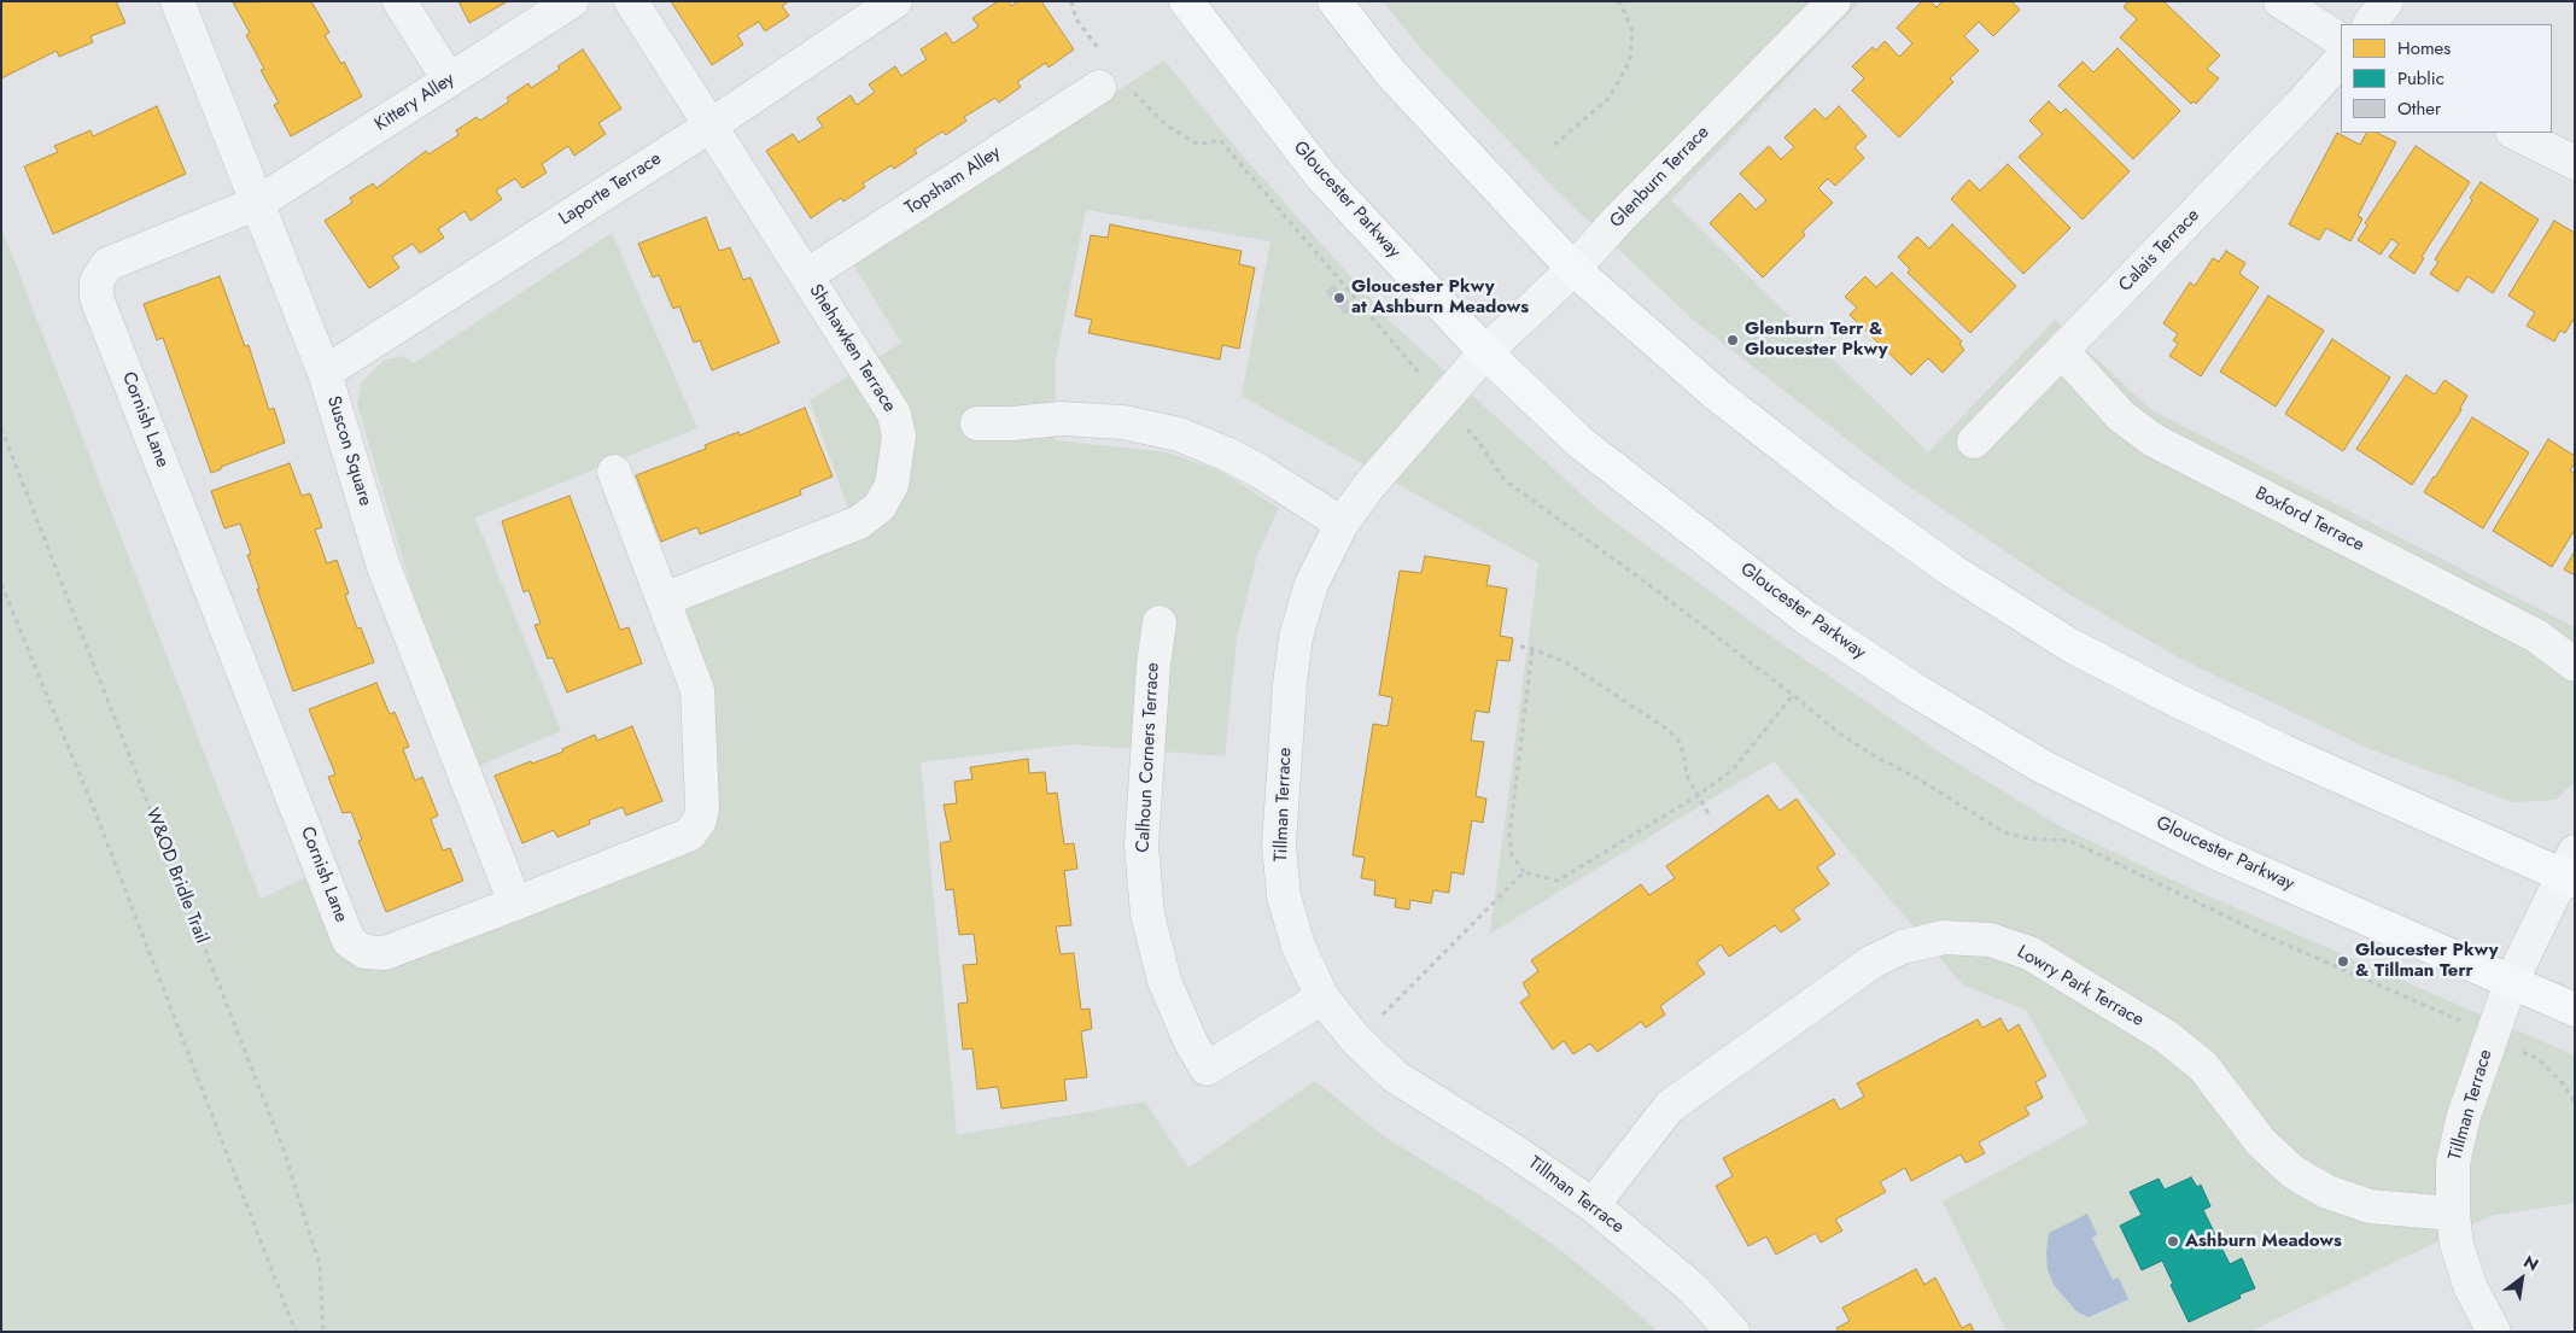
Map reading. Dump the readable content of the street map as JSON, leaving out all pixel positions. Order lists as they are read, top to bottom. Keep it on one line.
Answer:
{"streets":{"main road":["Gloucester Parkway"],"street":["Kittery Alley","Glenburn Terrace","Topsham Alley","Laporte Terrace","Calais Terrace","Shehawken Terrace","Cornish Lane","Suscon Square","Boxford Terrace","Calhoun Corners Terrace","Tillman Terrace","Lowry Park Terrace"],"path":["W&OD Bridle Trail"]},"crossings":[["Kittery Alley","Cornish Lane"],["Kittery Alley","Suscon Square"],["Glenburn Terrace","Gloucester Parkway"],["Glenburn Terrace","Tillman Terrace"],["Topsham Alley","Shehawken Terrace"],["Laporte Terrace","Shehawken Terrace"],["Laporte Terrace","Suscon Square"],["Gloucester Parkway","Tillman Terrace"],["Calais Terrace","Boxford Terrace"],["Shehawken Terrace","Cornish Lane"],["Cornish Lane","Suscon Square"],["Calhoun Corners Terrace","Tillman Terrace"],["Tillman Terrace","Lowry Park Terrace"]],"places":["Gloucester Pkwy at Ashburn Meadows","Glenburn Terr & Gloucester Pkwy","Gloucester Pkwy & Tillman Terr","Ashburn Meadows"],"legend":["Homes","Public","Other"],"north":"top right"}
